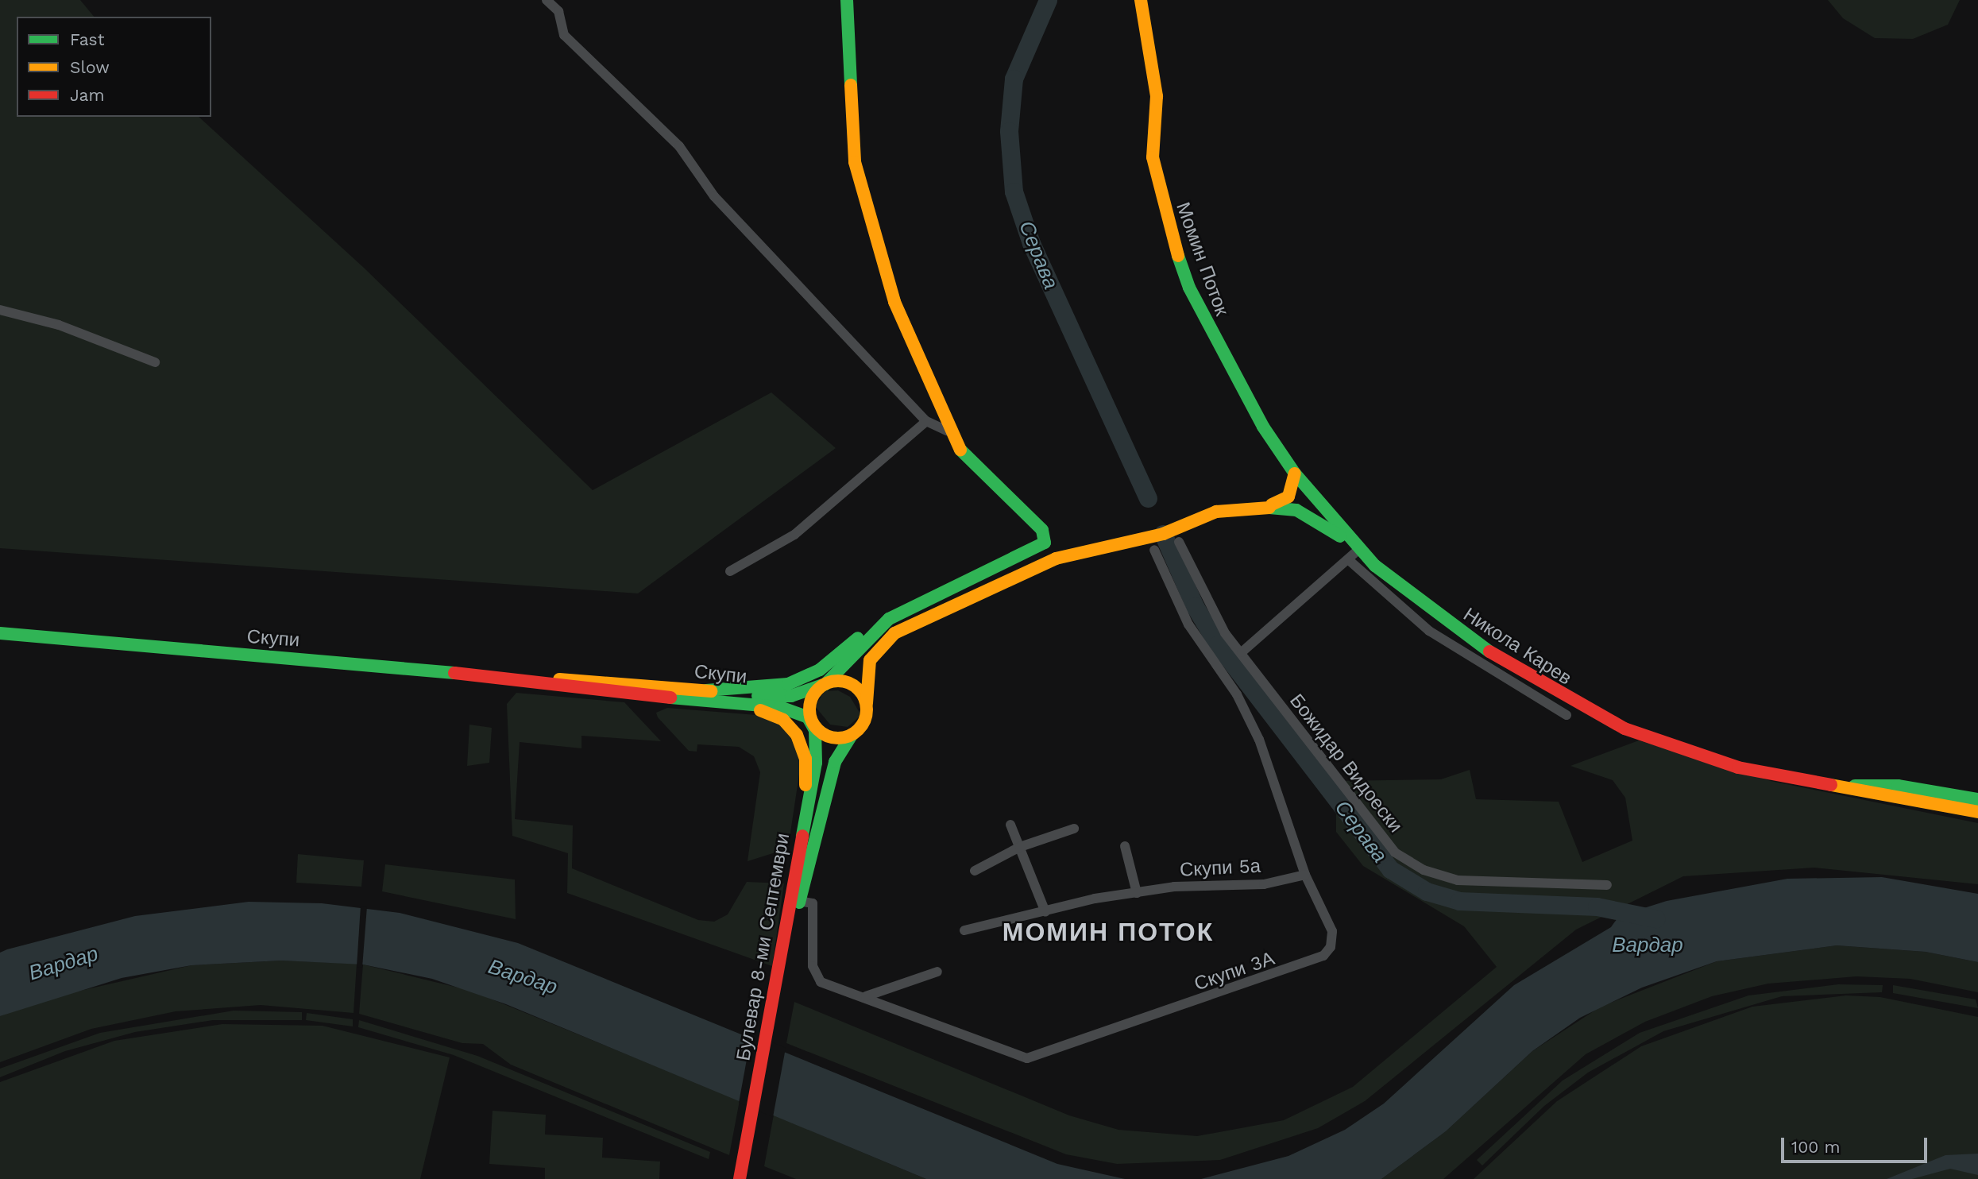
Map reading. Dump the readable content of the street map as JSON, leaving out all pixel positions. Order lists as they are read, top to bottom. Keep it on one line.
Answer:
{"streets":{"street":["Момин Поток","Скупи","Никола Карев","Божидар Видоески","Скупи 5а","Булевар 8-ми Септември","Скупи 3А"]},"crossings":[["Момин Поток","Никола Карев"],["Скупи","Булевар 8-ми Септември"],["Скупи 5а","Скупи 3А"],["Булевар 8-ми Септември","Скупи 3А"]],"districts":["МОМИН ПОТОК"],"water":["Серава","Вардар"],"legend":["Fast","Slow","Jam"],"scale_bar":"100 m"}
